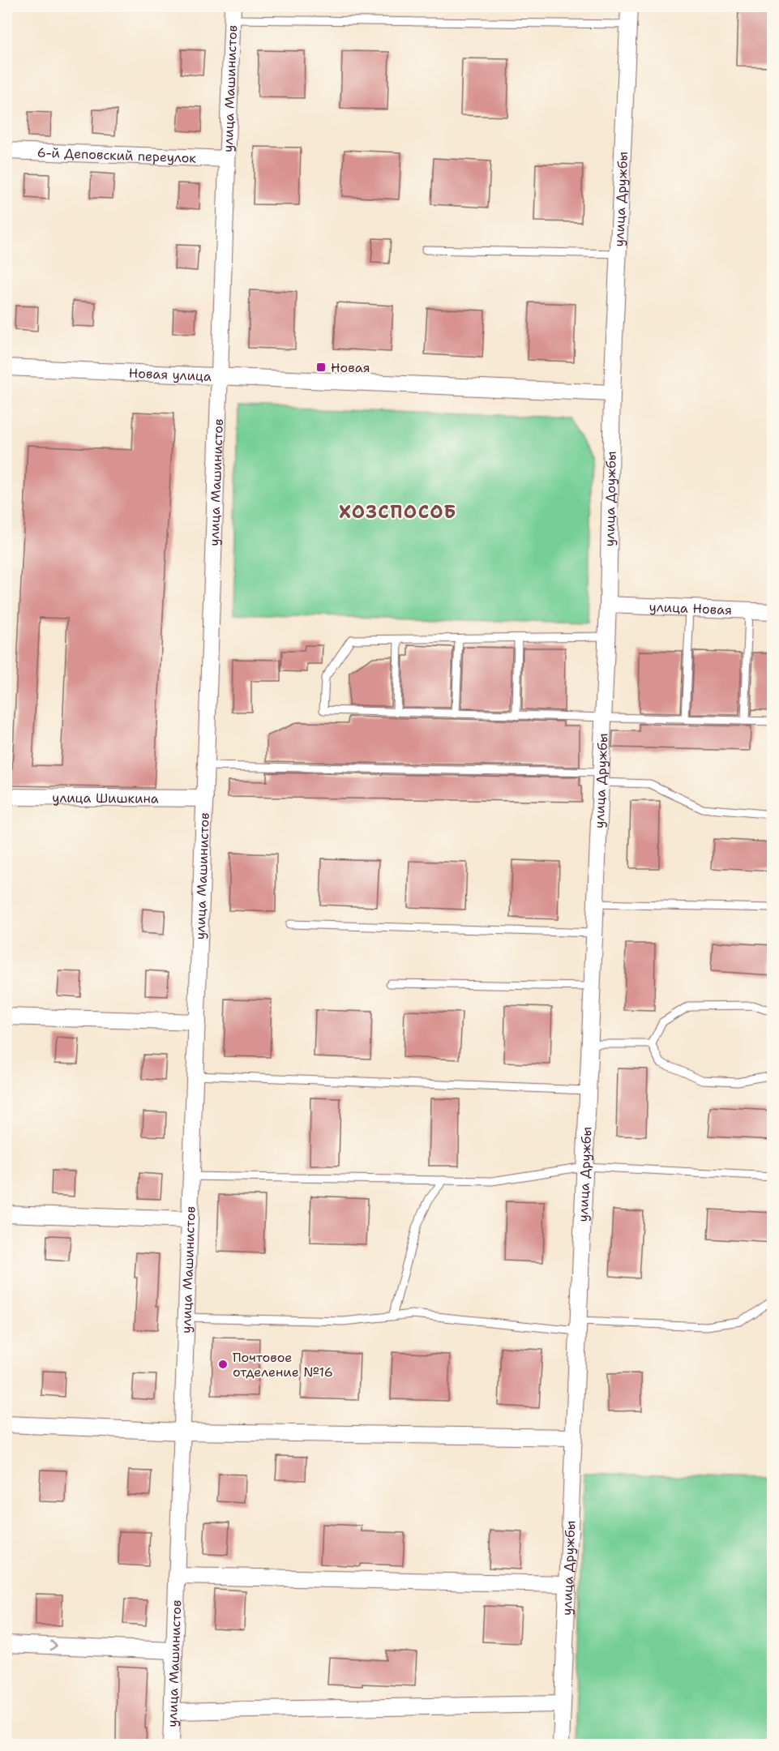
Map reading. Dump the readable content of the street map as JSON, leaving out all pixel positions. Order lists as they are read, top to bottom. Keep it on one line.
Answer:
{"streets":{"street":["улица Машинистов","6-й Деповский переулок","улица Дружбы","Новая улица","улица Доужбы","улица Новая","улица Шишкина"]},"crossings":[["улица Машинистов","6-й Деповский переулок"],["улица Машинистов","Новая улица"],["улица Машинистов","улица Шишкина"],["улица Дружбы","Новая улица"],["улица Дружбы","улица Доужбы"],["улица Дружбы","улица Новая"],["Новая улица","улица Доужбы"],["улица Доужбы","улица Новая"]],"districts":["ХОЗСПОСОБ"],"places":{"transit":["Новая"],"other":["Почтовое отделение №16"]}}
